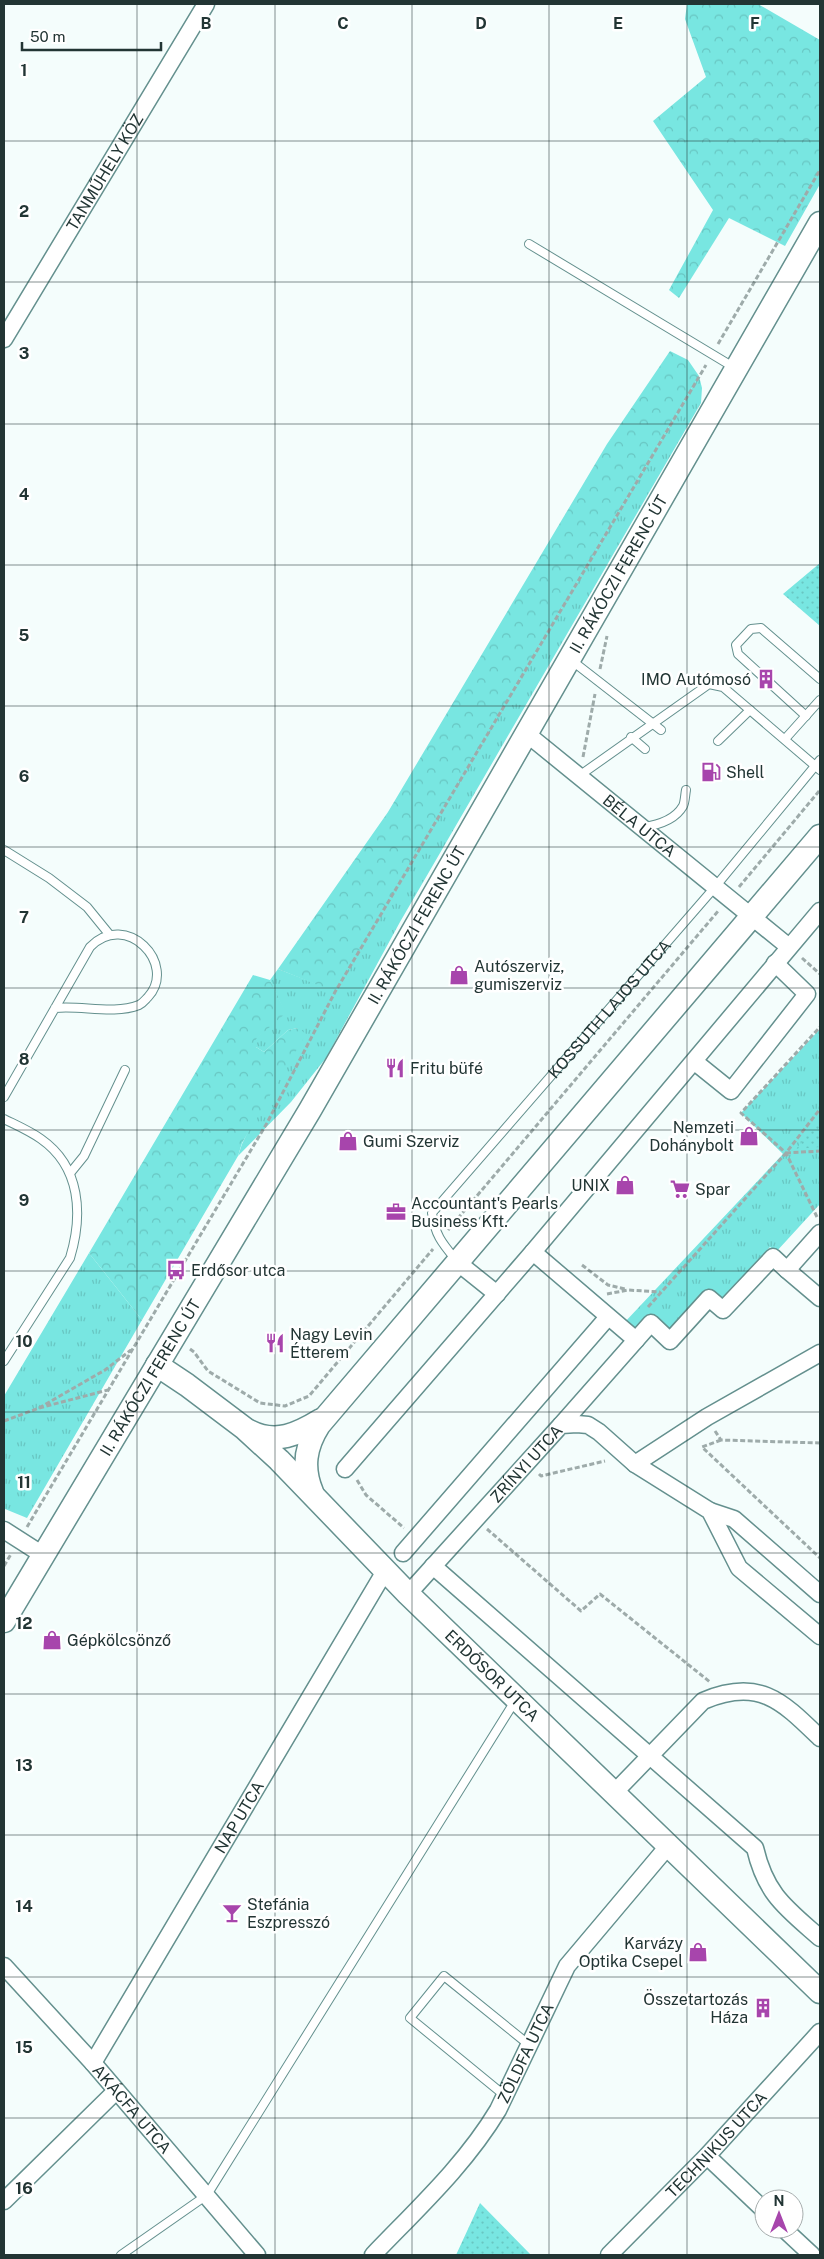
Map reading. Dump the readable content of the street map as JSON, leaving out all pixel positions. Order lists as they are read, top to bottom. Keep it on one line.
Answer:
{"streets":{"street":["TANMŰHELY KÖZ","II. RÁKÓCZI FERENC ÚT","BÉLA UTCA","ZRÍNYI UTCA","ERDŐSOR UTCA","NAP UTCA","ZÖLDFA UTCA","AKÁCFA UTCA","TECHNIKUS UTCA"],"lane":["KOSSUTH LAJOS UTCA"]},"crossings":[["II. RÁKÓCZI FERENC ÚT","BÉLA UTCA"],["II. RÁKÓCZI FERENC ÚT","ERDŐSOR UTCA"],["BÉLA UTCA","KOSSUTH LAJOS UTCA"],["ZRÍNYI UTCA","ERDŐSOR UTCA"],["ERDŐSOR UTCA","NAP UTCA"],["ERDŐSOR UTCA","ZÖLDFA UTCA"],["NAP UTCA","AKÁCFA UTCA"]],"places":{"building":["IMO Autómosó","Összetartozás Háza"],"fuel station":["Shell"],"shop":["Autószerviz, gumiszerviz","Nemzeti Dohánybolt","Gumi Szerviz","UNIX","Gépkölcsönző","Karvázy Optika Csepel"],"restaurant":["Fritu büfé","Nagy Levin Étterem"],"supermarket":["Spar"],"office":["Accountant's Pearls Business Kft."],"bus stop":["Erdősor utca"],"bar":["Stefánia Eszpresszó"]},"scale_bar":"50 m","north":"top","grid":{"columns":["B","C","D","E","F"],"rows":["1","2","3","4","5","6","7","8","9","10","11","12","13","14","15","16"]}}
